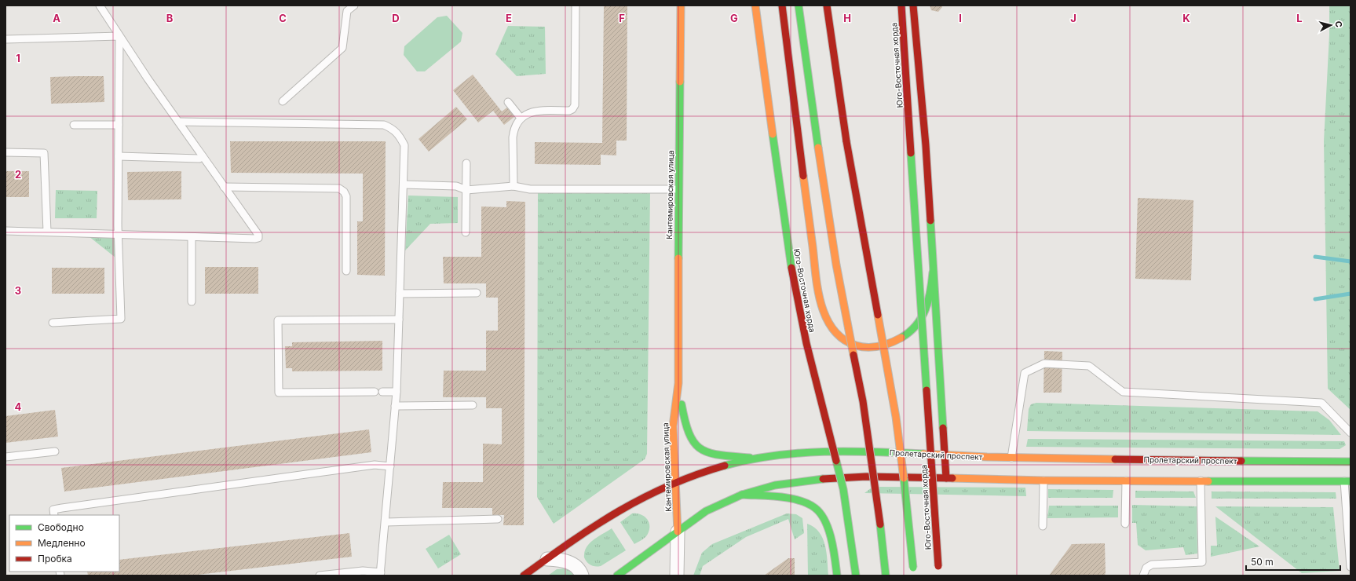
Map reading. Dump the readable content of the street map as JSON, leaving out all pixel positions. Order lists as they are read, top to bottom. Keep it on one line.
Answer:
{"streets":{"main road":["Юго-Восточная хорда","Кантемировская улица","Пролетарский проспект"]},"crossings":[["Кантемировская улица","Пролетарский проспект"]],"legend":["Свободно","Медленно","Пробка"],"scale_bar":"50 m","north":"right","grid":{"columns":["A","B","C","D","E","F","G","H","I","J","K","L"],"rows":["1","2","3","4"]}}
